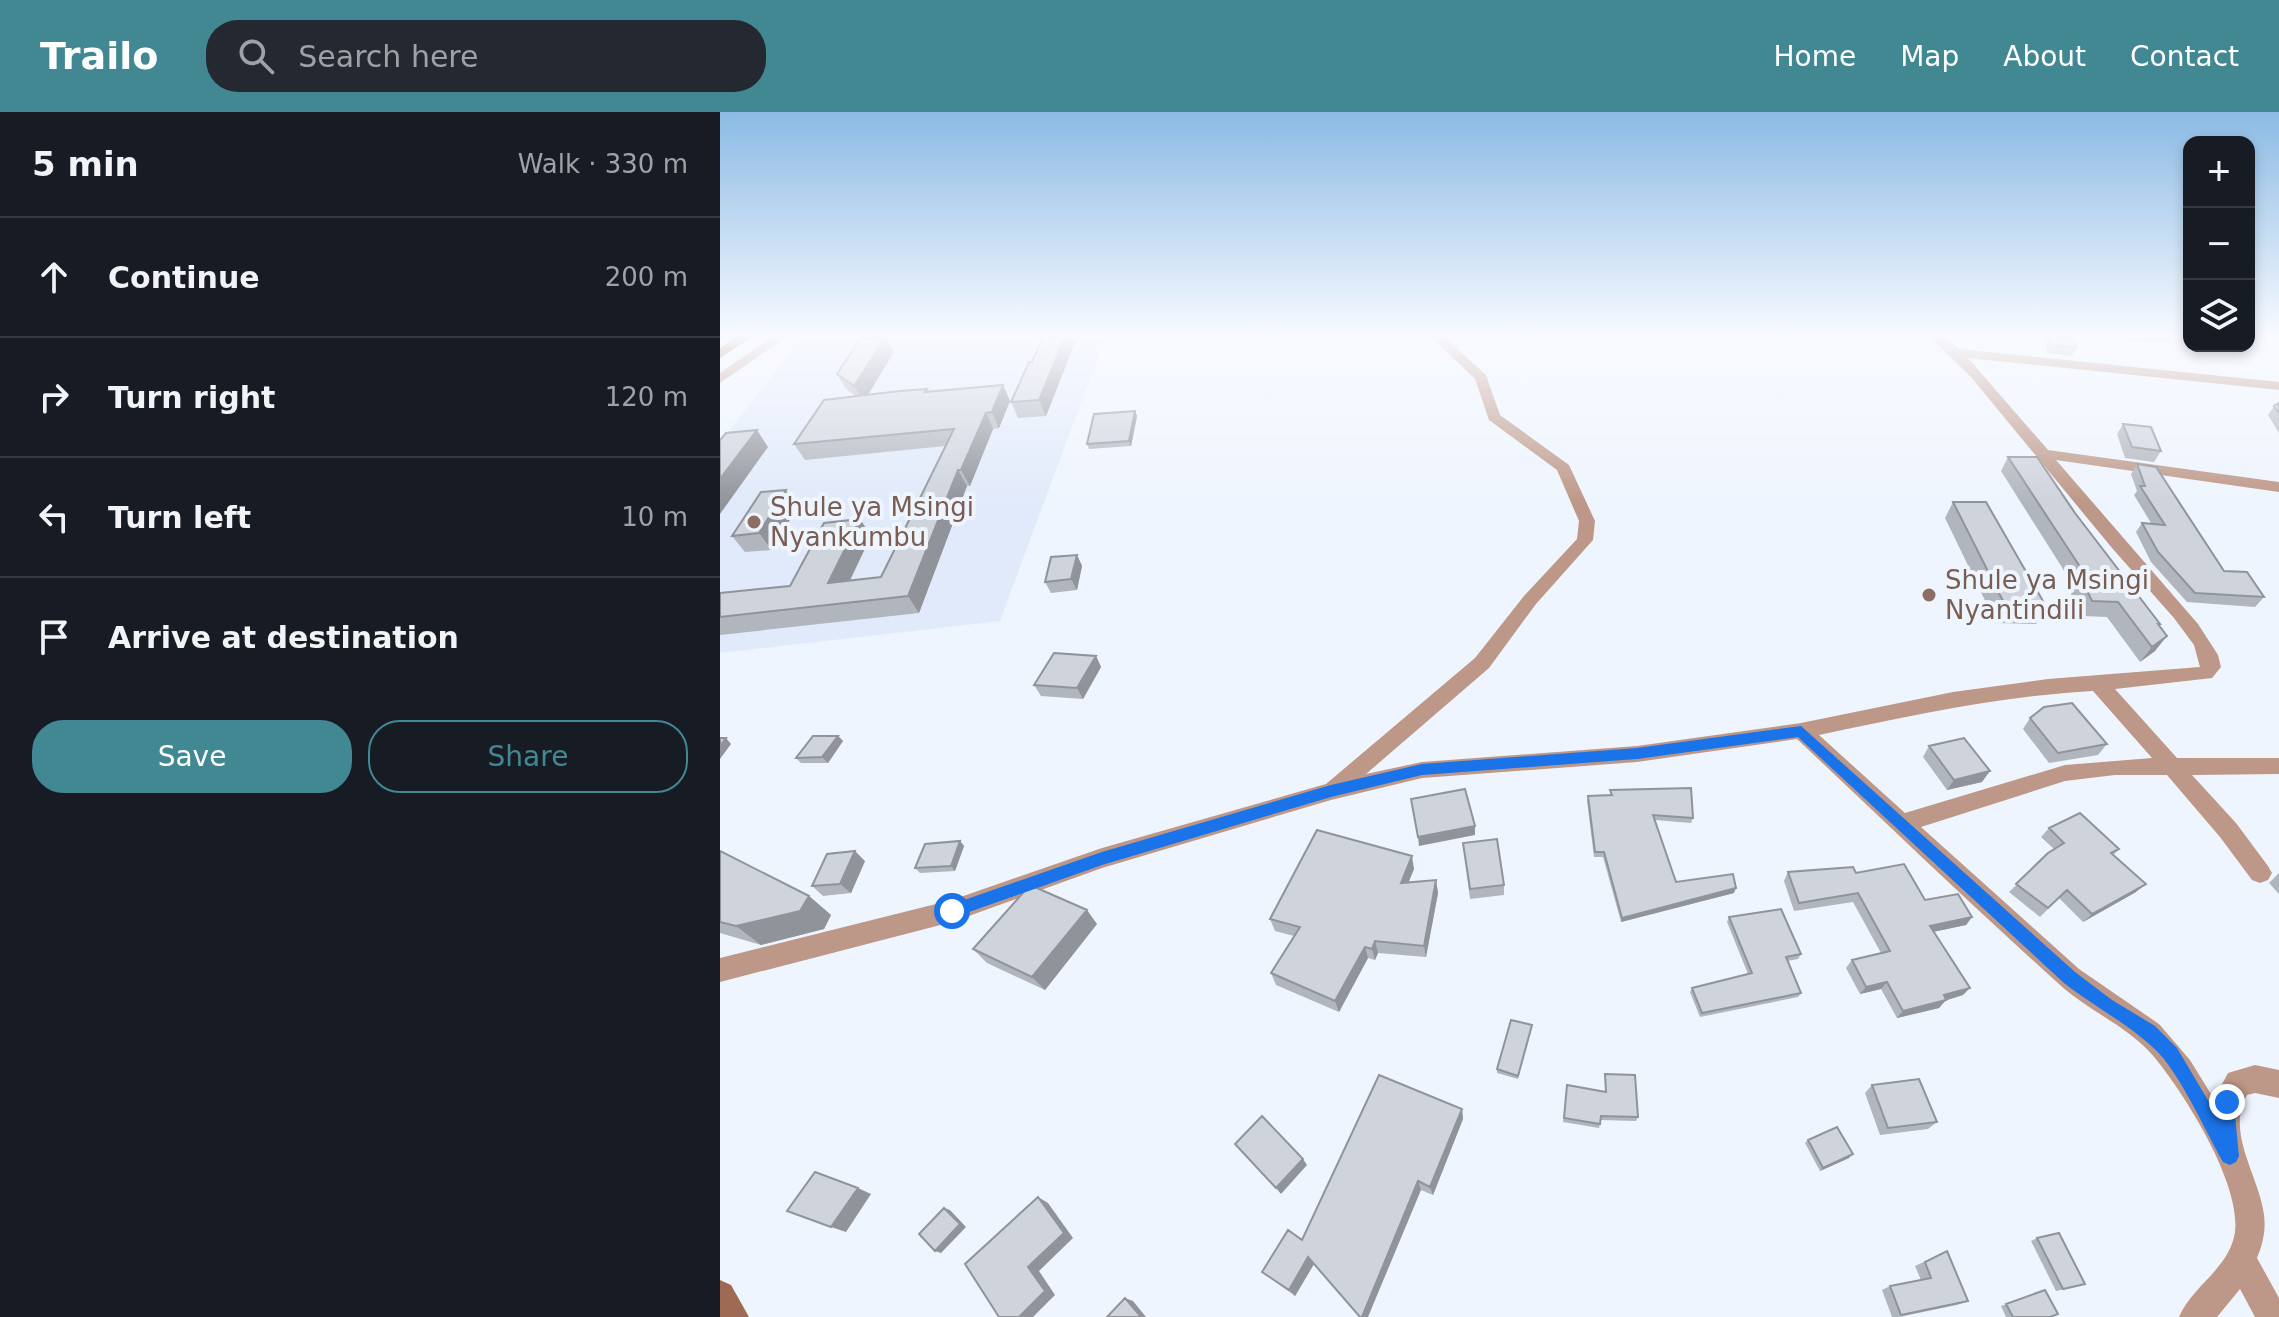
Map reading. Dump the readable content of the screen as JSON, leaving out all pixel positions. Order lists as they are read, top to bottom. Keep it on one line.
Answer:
{"places":["Shule ya Msingi Nyankumbu","Shule ya Msingi Nyantindili"],"page":{"header":"Trailo","search":"Search here","nav":["Home","Map","About","Contact"],"heading":["5 min","Walk · 330 m"],"map_buttons":["+","−"],"list":[["Continue","200 m"],["Turn right","120 m"],["Turn left","10 m"],"Arrive at destination"],"buttons":["Save","Share"]}}
